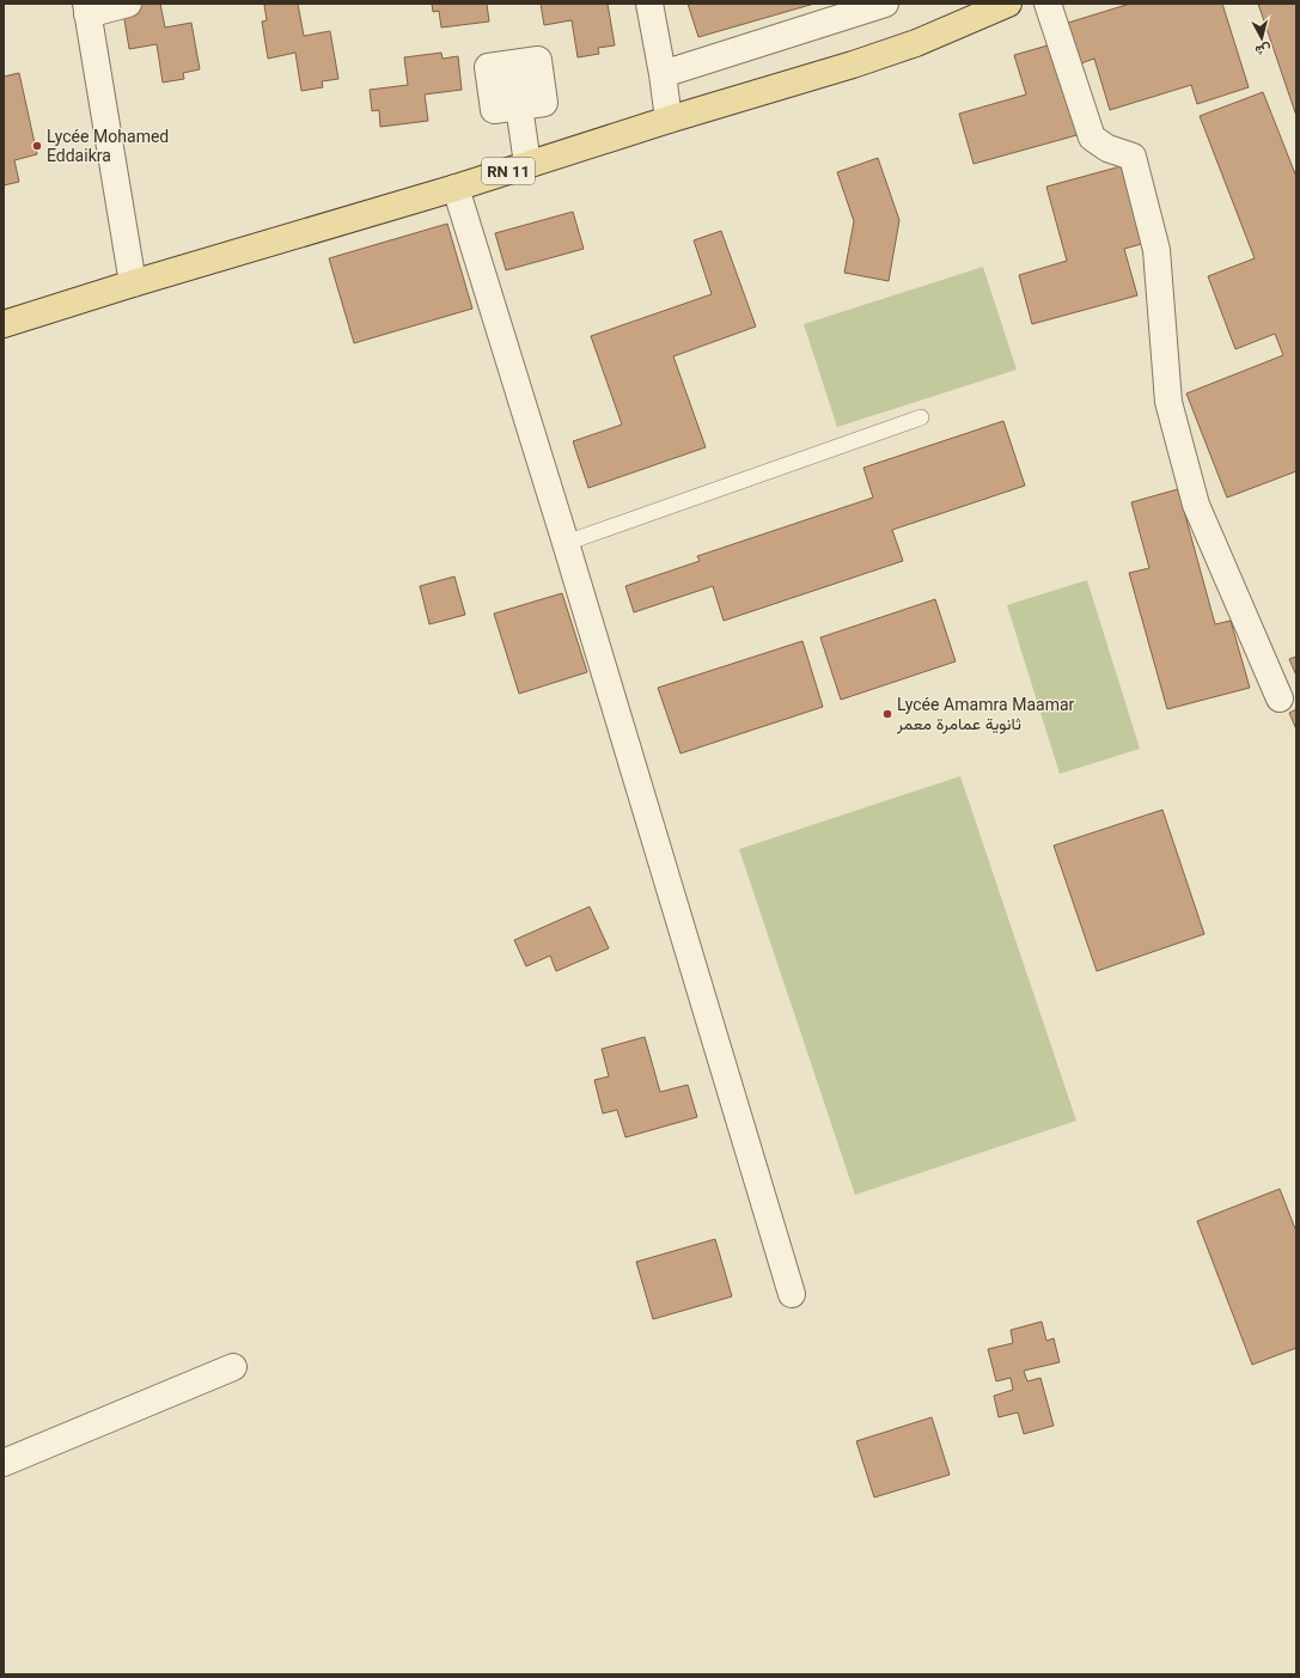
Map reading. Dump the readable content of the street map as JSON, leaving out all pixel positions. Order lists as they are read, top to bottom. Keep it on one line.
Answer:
{"streets":{"main road":["RN 11"]},"places":["Lycée Mohamed Eddaikra","Lycée Amamra Maamar ثانوية عمامرة معمر"],"north":"bottom"}
